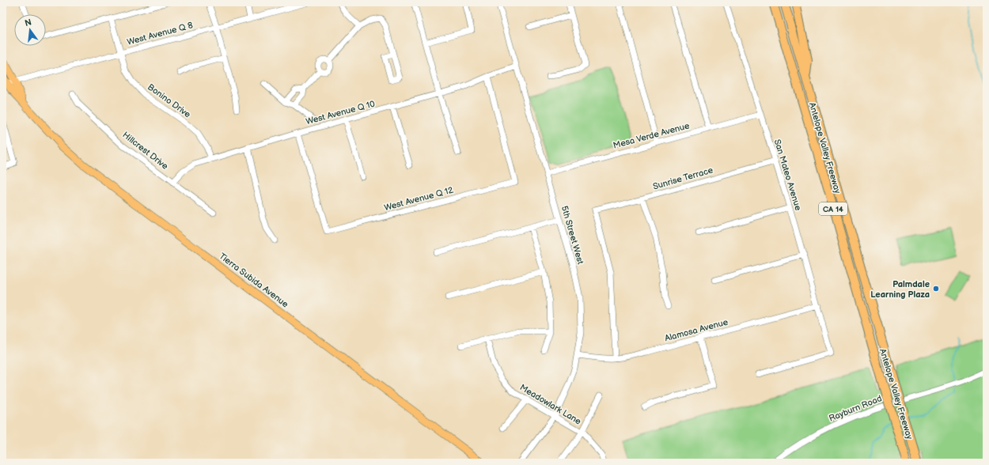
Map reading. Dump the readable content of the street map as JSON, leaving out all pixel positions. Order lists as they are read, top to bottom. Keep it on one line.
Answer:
{"streets":{"highway":["Antelope Valley Freeway","CA 14"],"main road":["Tierra Subida Avenue"],"street":["West Avenue Q 8","Bonino Drive","West Avenue Q 10","Mesa Verde Avenue","Hillcrest Drive","San Mateo Avenue","Sunrise Terrace","West Avenue Q 12","5th Street West","Alamosa Avenue","Meadowlark Lane","Rayburn Road"]},"crossings":[["West Avenue Q 8","Bonino Drive"],["West Avenue Q 8","Tierra Subida Avenue"],["Bonino Drive","West Avenue Q 10"],["West Avenue Q 10","Hillcrest Drive"],["West Avenue Q 10","West Avenue Q 12"],["West Avenue Q 10","5th Street West"],["Mesa Verde Avenue","San Mateo Avenue"],["Mesa Verde Avenue","5th Street West"],["San Mateo Avenue","Sunrise Terrace"],["San Mateo Avenue","Alamosa Avenue"],["Sunrise Terrace","Alamosa Avenue"],["5th Street West","Alamosa Avenue"],["5th Street West","Meadowlark Lane"]],"places":["Palmdale Learning Plaza"],"north":"top"}
